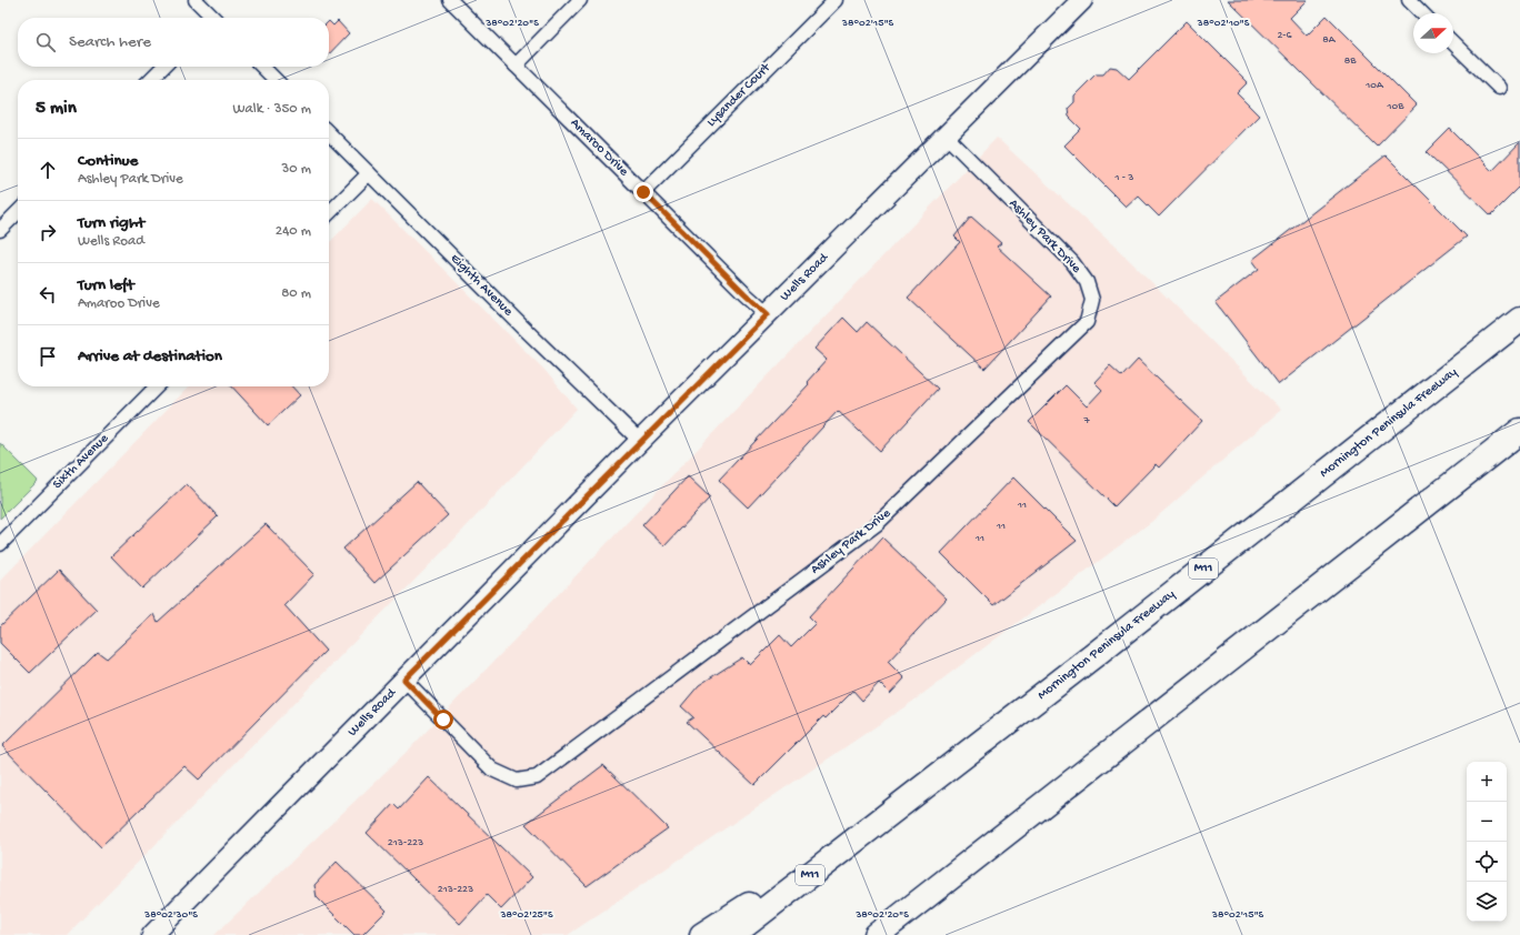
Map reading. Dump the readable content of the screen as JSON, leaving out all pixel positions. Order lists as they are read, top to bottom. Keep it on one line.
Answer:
{"streets":{"highway":["Mornington Peninsula Freeway","M11"],"main road":["Wells Road"],"street":["Lysander Court","Amaroo Drive","Ashley Park Drive","Eighth Avenue","Sixth Avenue"]},"crossings":[["Lysander Court","Amaroo Drive"],["Amaroo Drive","Wells Road"],["Ashley Park Drive","Wells Road"],["Wells Road","Eighth Avenue"]],"house_numbers":["2-6","8A","8B","10A","10B","1 - 3","7","11","11","11","213-223","213-223"],"north":"right","page":{"search":"Search here","heading":["5 min","Walk · 350 m"],"list":[["Continue","Ashley Park Drive","30 m"],["Turn right","Wells Road","240 m"],["Turn left","Amaroo Drive","80 m"],"Arrive at destination"],"map_buttons":["+","−"]},"coordinates":["38°02'20\"S","38°02'15\"S","38°02'10\"S","38°02'30\"S","38°02'25\"S"]}
